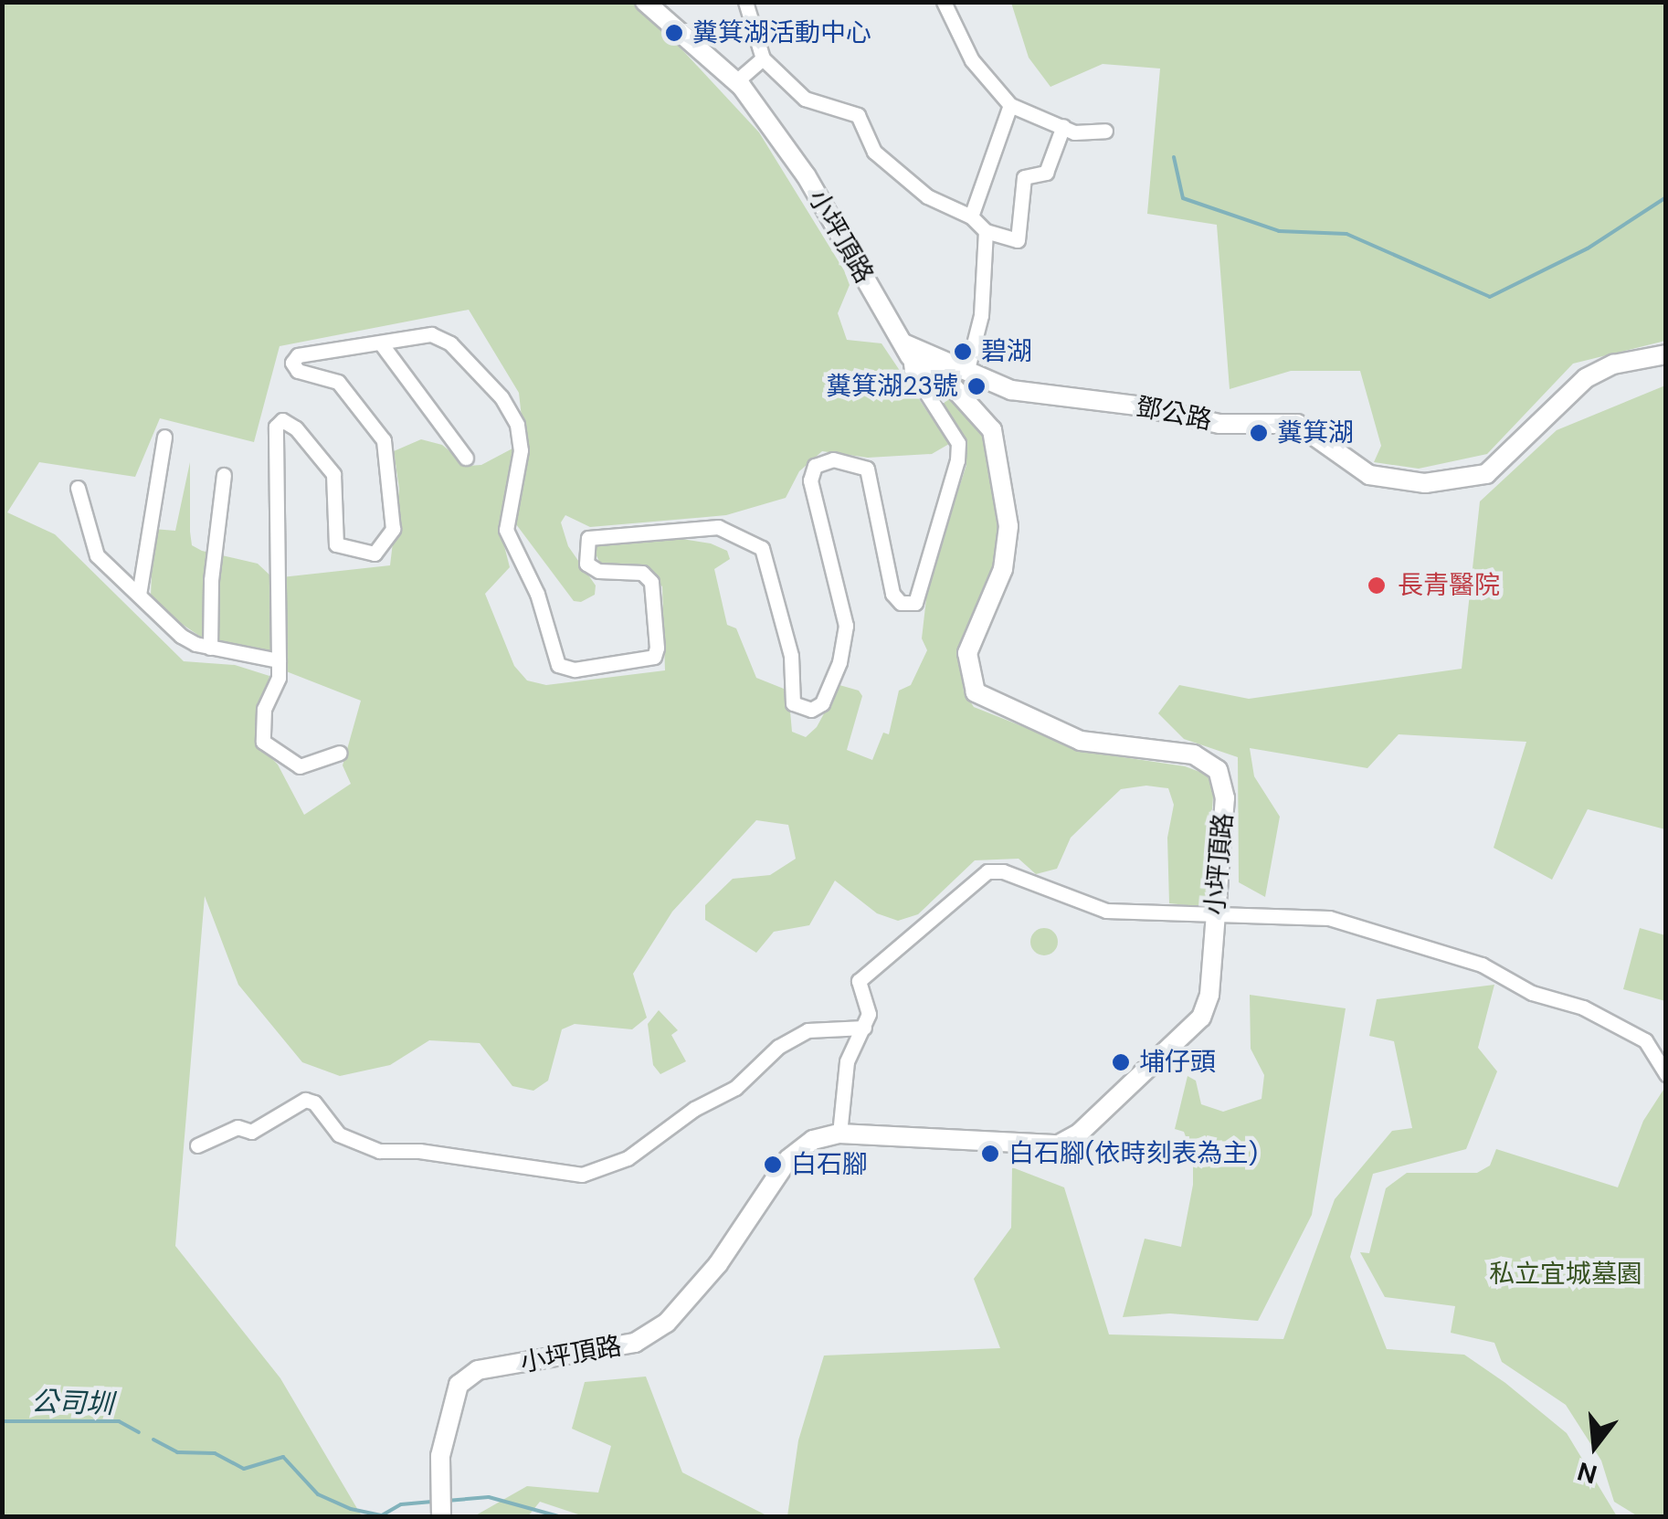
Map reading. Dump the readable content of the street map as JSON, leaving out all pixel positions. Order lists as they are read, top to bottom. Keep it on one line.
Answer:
{"streets":{"street":["小坪頂路","鄧公路"]},"crossings":[["小坪頂路","鄧公路"]],"water":["公司圳"],"parks":["私立宜城墓園"],"places":["糞箕湖活動中心","碧湖","糞箕湖23號","糞箕湖","長青醫院","埔仔頭","白石腳(依時刻表為主)","白石腳"],"north":"bottom"}
